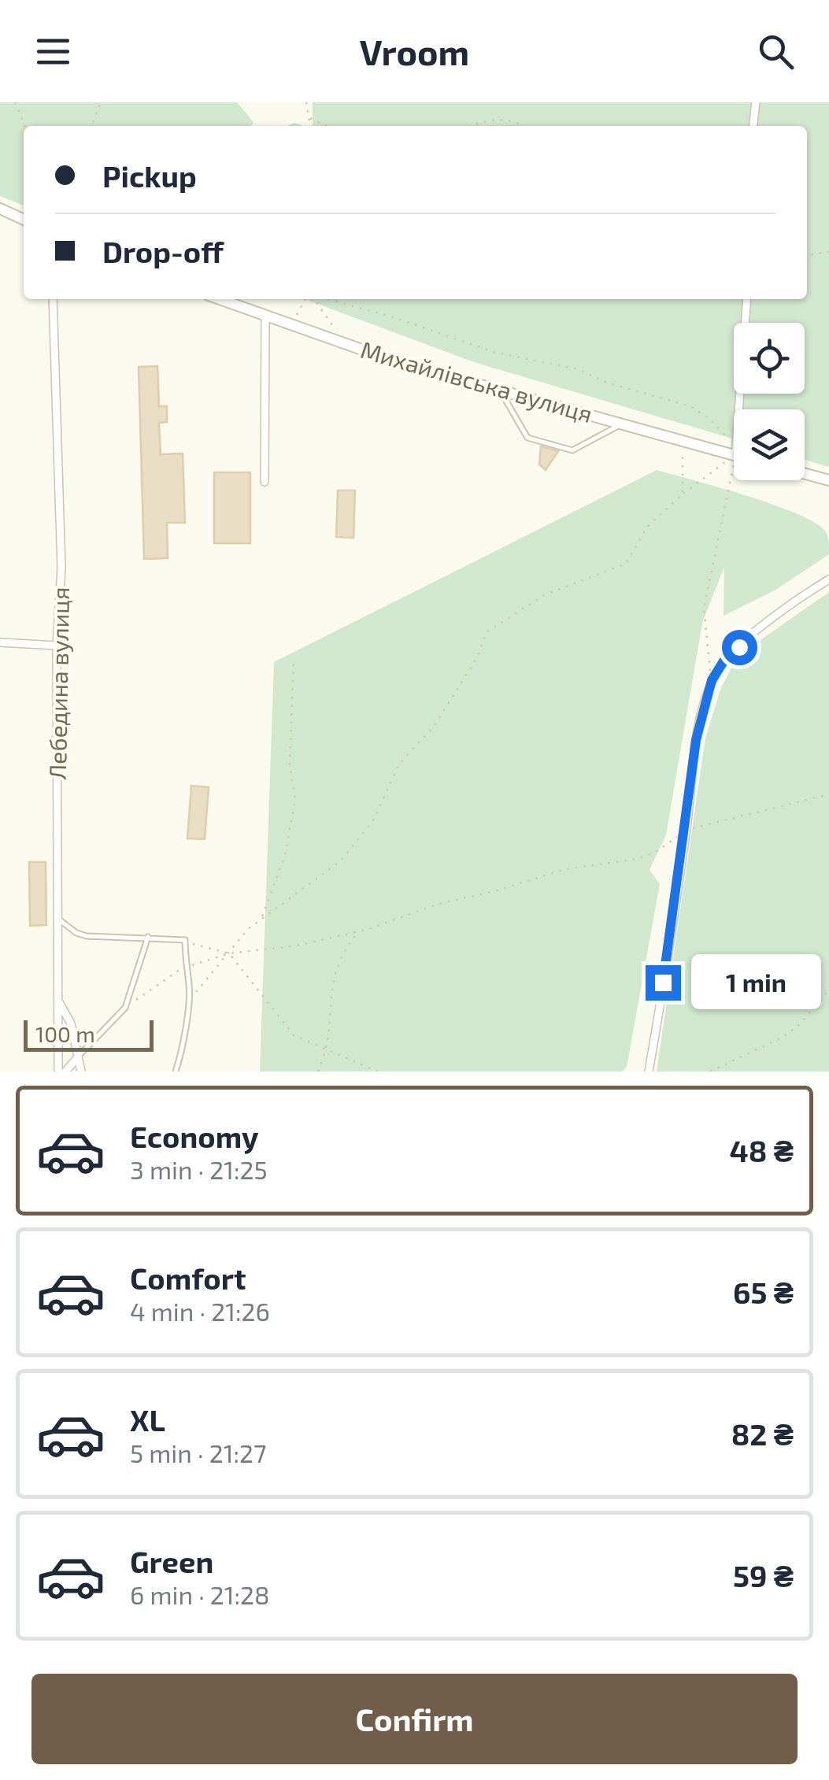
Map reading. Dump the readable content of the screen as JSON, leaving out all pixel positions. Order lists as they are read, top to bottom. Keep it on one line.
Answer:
{"streets":{"main road":["Михайлівська вулиця"],"street":["Лебедина вулиця"]},"scale_bar":"100 m","page":{"header":"Vroom","banner":["Pickup","Drop-off"],"bubble":"1 min","scale":"100 m","list":[{"name":"Economy","note":"3 min · 21:25","value":"48 ₴"},{"name":"Comfort","note":"4 min · 21:26","value":"65 ₴"},{"name":"XL","note":"5 min · 21:27","value":"82 ₴"},{"name":"Green","note":"6 min · 21:28","value":"59 ₴"}],"buttons":"Confirm"}}
